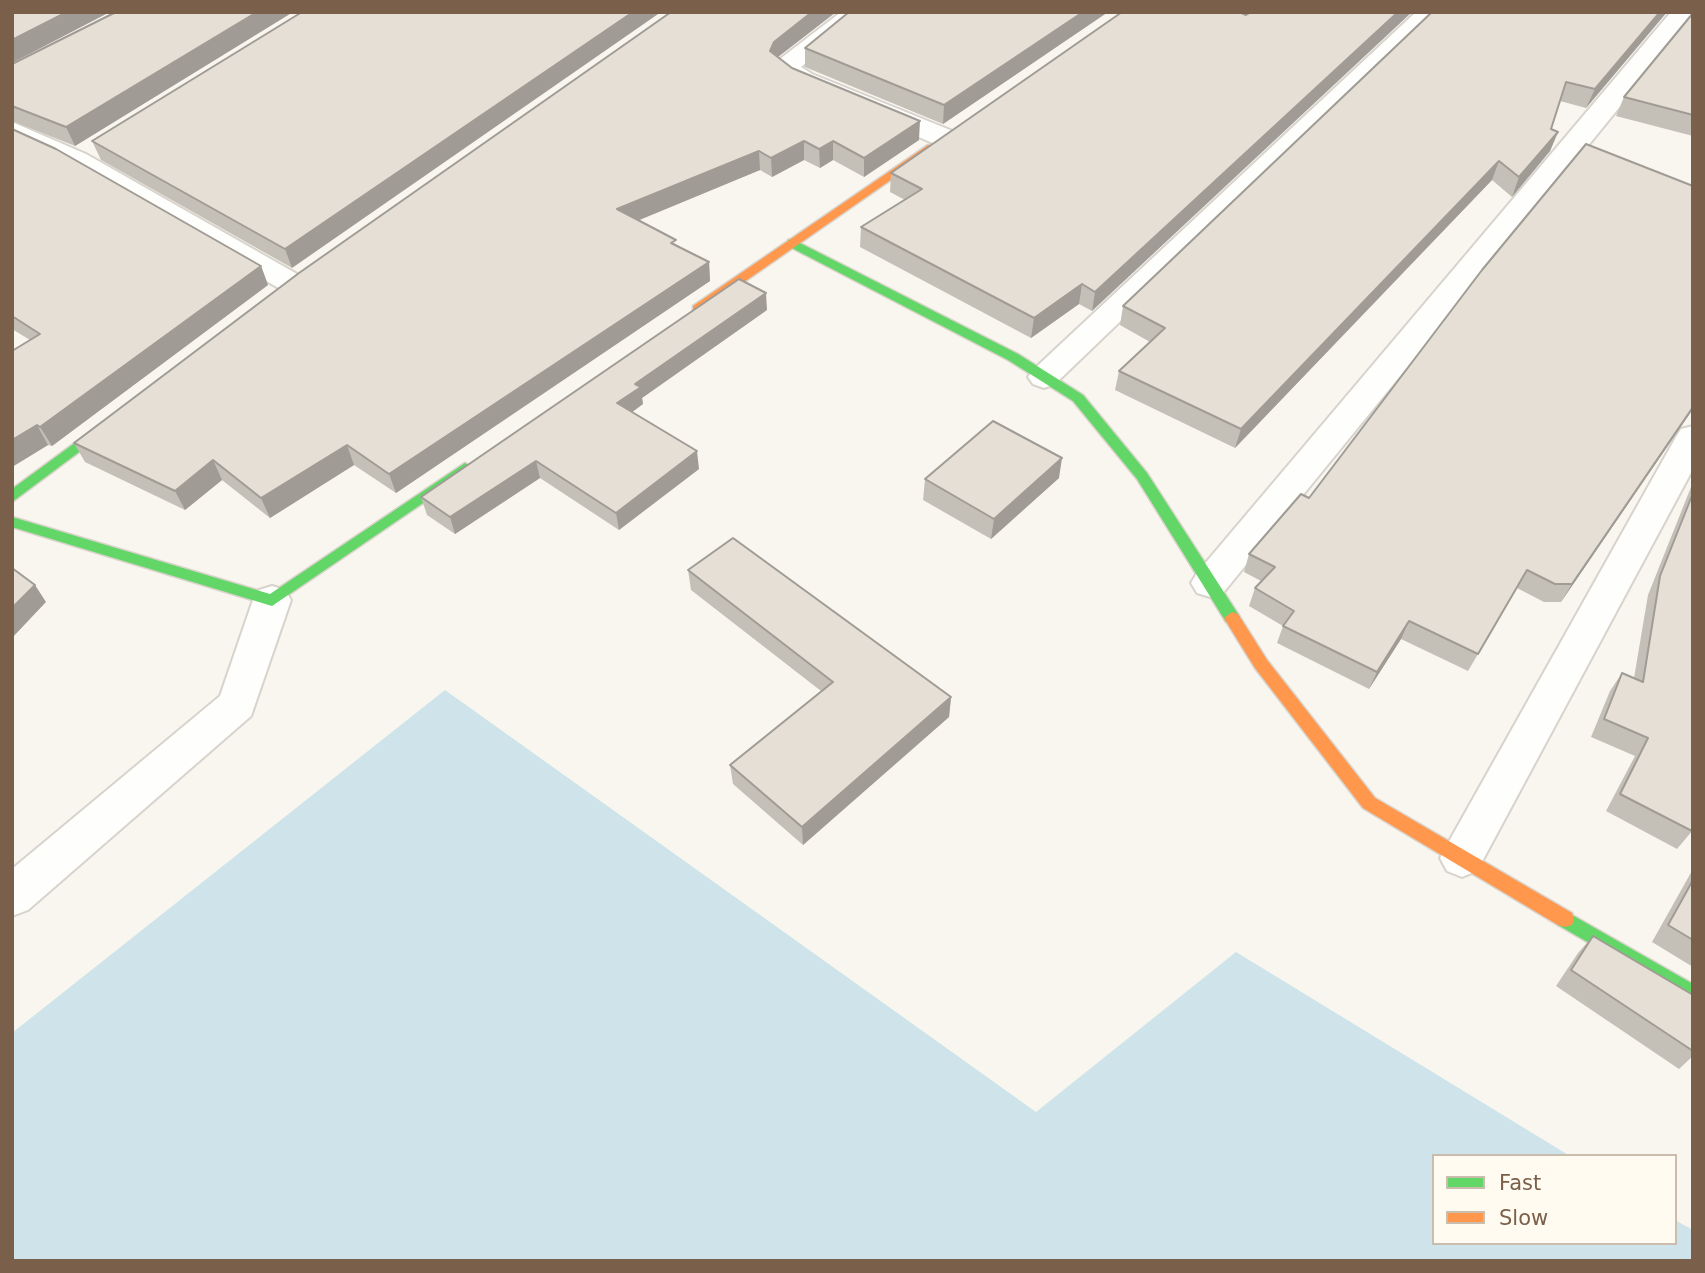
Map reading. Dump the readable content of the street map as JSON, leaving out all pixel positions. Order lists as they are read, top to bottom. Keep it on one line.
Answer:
{"legend":["Fast","Slow"]}
